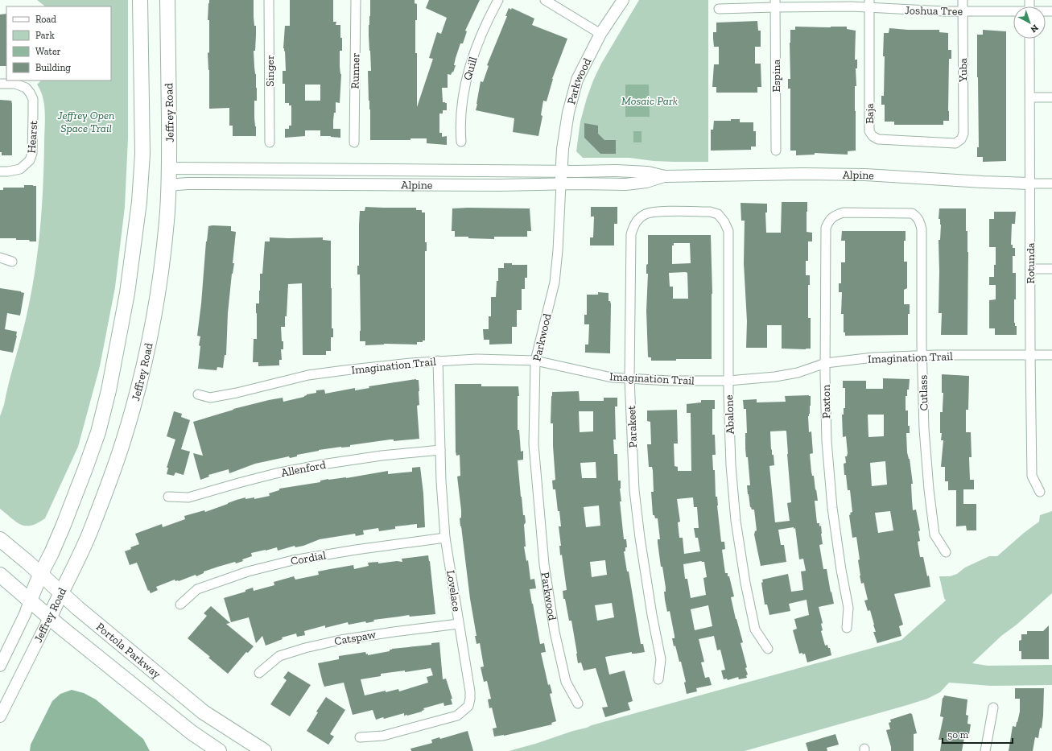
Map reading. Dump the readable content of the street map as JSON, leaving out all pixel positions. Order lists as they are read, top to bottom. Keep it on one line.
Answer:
{"streets":{"main road":["Jeffrey Road","Portola Parkway"],"street":["Joshua Tree","Quill","Yuba","Singer","Runner","Espina","Parkwood","Baja","Hearst","Alpine","Rotunda","Imagination Trail","Cutlass","Paxton","Abalone","Parakeet","Allenford","Cordial","Lovelace","Catspaw"]},"crossings":[["Joshua Tree","Yuba"],["Joshua Tree","Espina"],["Joshua Tree","Baja"],["Yuba","Baja"],["Parkwood","Alpine"],["Parkwood","Imagination Trail"],["Jeffrey Road","Alpine"],["Jeffrey Road","Portola Parkway"],["Alpine","Rotunda"],["Rotunda","Imagination Trail"],["Imagination Trail","Cutlass"],["Imagination Trail","Paxton"],["Imagination Trail","Abalone"],["Imagination Trail","Parakeet"],["Imagination Trail","Lovelace"],["Cutlass","Paxton"],["Abalone","Parakeet"],["Allenford","Lovelace"],["Cordial","Lovelace"],["Lovelace","Catspaw"]],"parks":["Mosaic Park","Jeffrey Open Space Trail"],"legend":["Road","Park","Water","Building"],"scale_bar":"50 m","north":"bottom right"}
